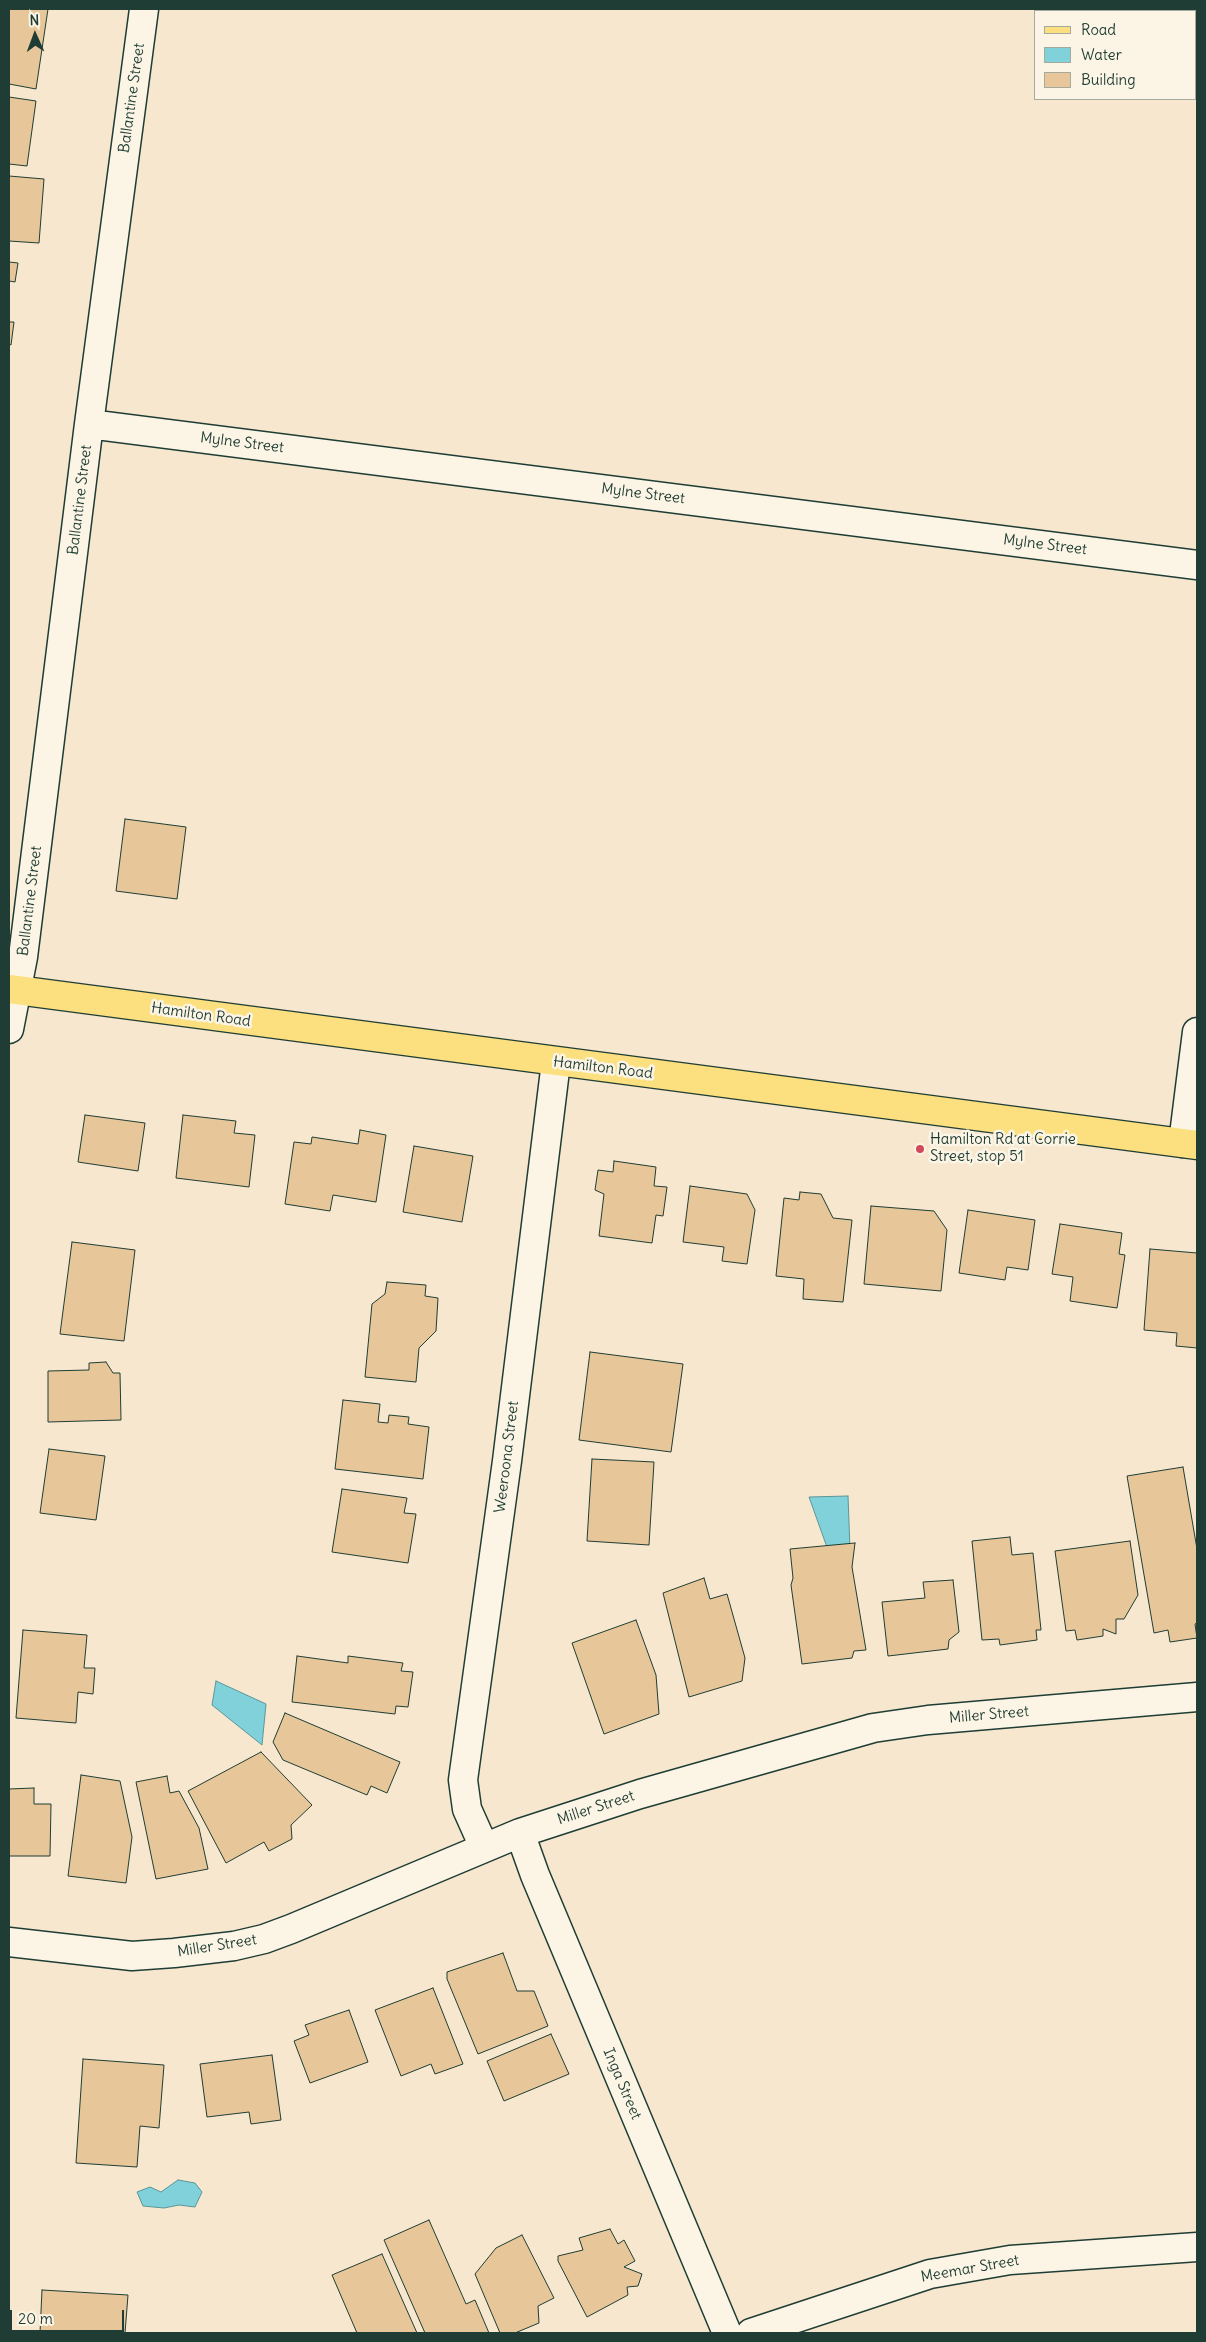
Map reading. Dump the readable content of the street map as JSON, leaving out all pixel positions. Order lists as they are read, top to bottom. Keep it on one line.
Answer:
{"streets":{"main road":["Hamilton Road"],"street":["Ballantine Street","Mylne Street","Weeroona Street","Miller Street","Inga Street","Meemar Street"]},"crossings":[["Ballantine Street","Mylne Street"],["Ballantine Street","Hamilton Road"],["Hamilton Road","Weeroona Street"],["Weeroona Street","Miller Street"],["Miller Street","Inga Street"]],"places":["Hamilton Rd at Corrie Street, stop 51"],"legend":["Road","Water","Building"],"scale_bar":"20 m","north":"top"}
